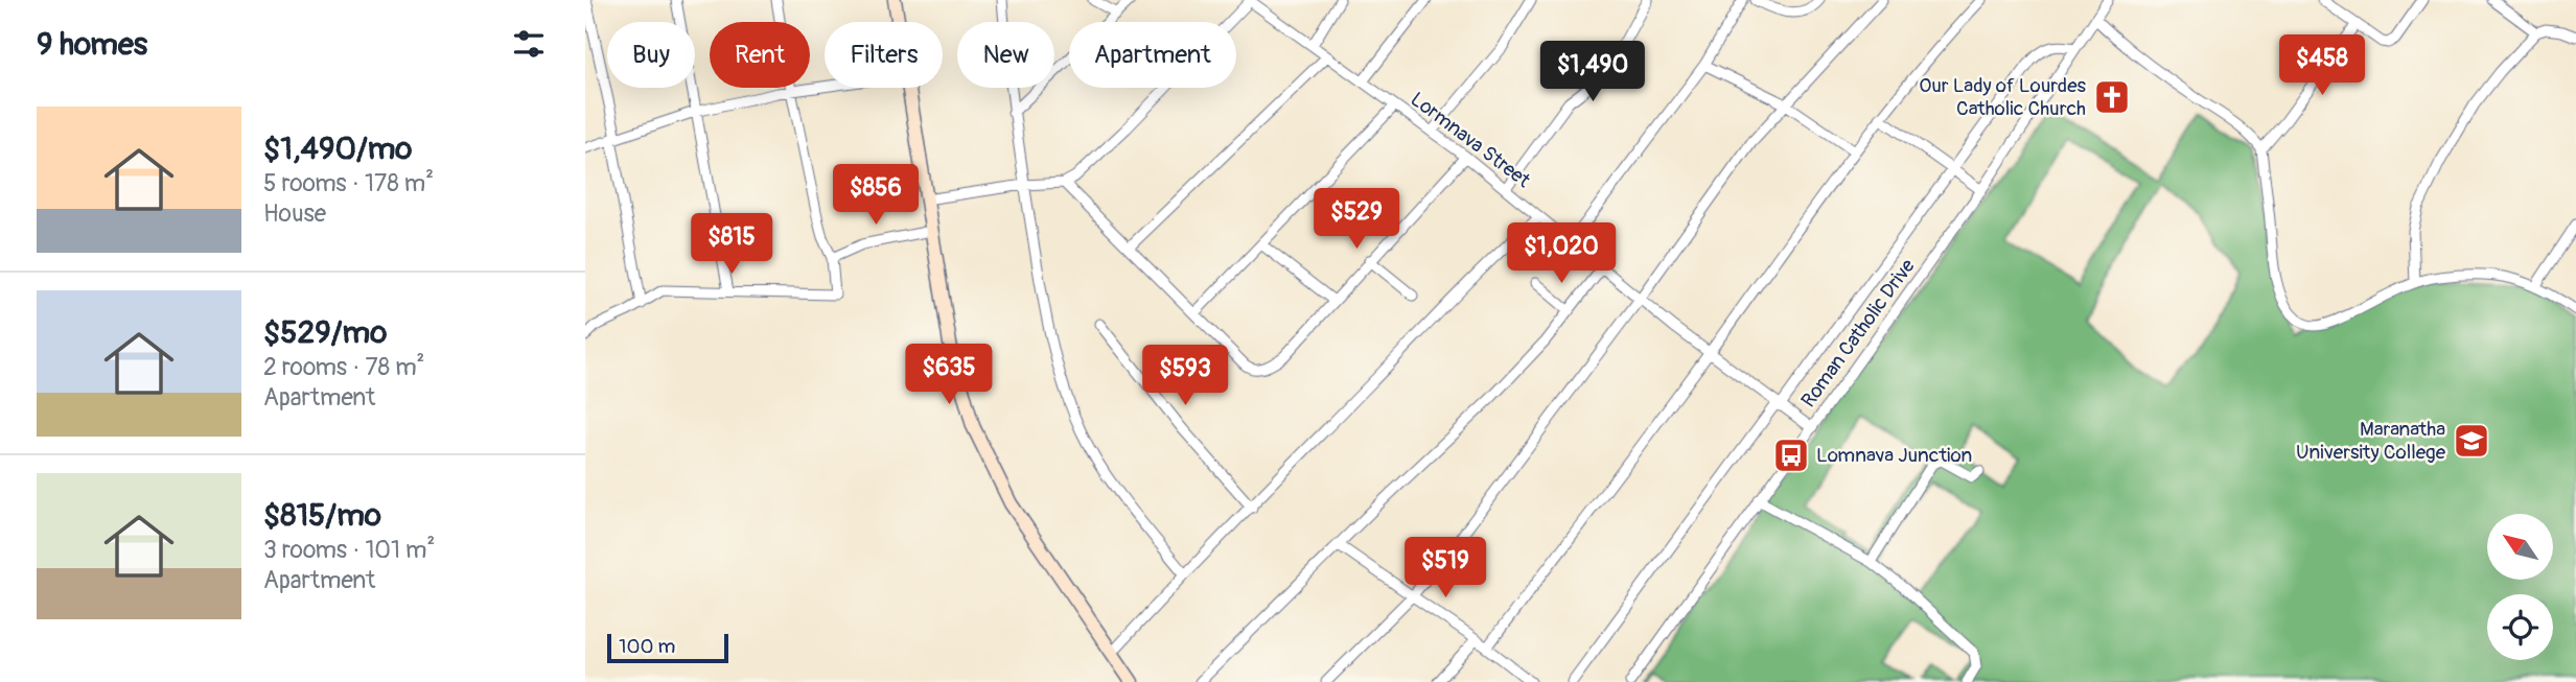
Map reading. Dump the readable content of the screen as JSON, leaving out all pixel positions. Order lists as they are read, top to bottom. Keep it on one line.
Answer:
{"streets":{"street":["Lormnava Street","Roman Catholic Drive"]},"crossings":[["Lormnava Street","Roman Catholic Drive"]],"places":{"church":["Our Lady of Lourdes Catholic Church"],"school or university":["Maranatha University College"],"bus stop":["Lomnava Junction"]},"scale_bar":"100 m","north":"top left","page":{"heading":"9 homes","chip":["Buy","Rent","Filters","New","Apartment"],"price":["$458","$1,490","$856","$529","$815","$1,020","$635","$593","$519"],"list":[{"name":"$1,490/mo","note":"5 rooms · 178 m² · House"},{"name":"$529/mo","note":"2 rooms · 78 m² · Apartment"},{"name":"$815/mo","note":"3 rooms · 101 m² · Apartment"}],"scale":"100 m"}}
